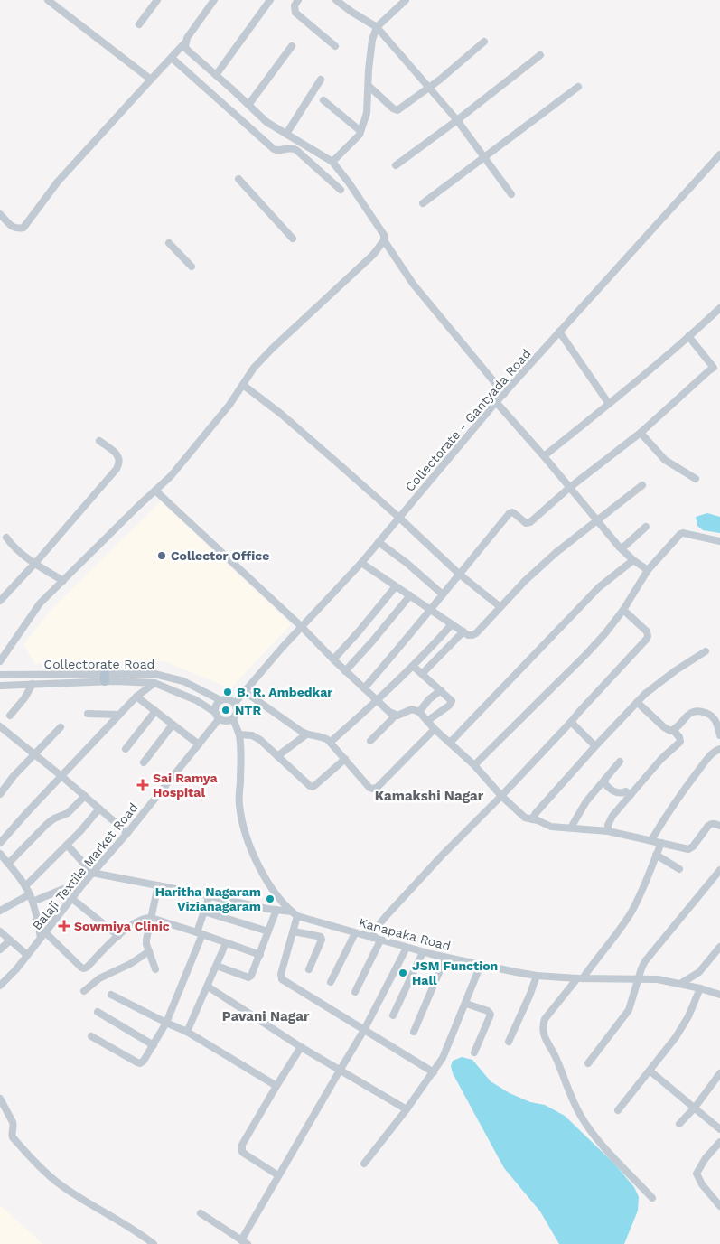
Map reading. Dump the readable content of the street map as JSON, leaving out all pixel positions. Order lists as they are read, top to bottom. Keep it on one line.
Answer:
{"streets":{"street":["Collectorate - Gantyada Road","Collectorate Road","Balaji Textile Market Road","Kanapaka Road"]},"crossings":[["Collectorate - Gantyada Road","Collectorate Road"],["Collectorate - Gantyada Road","Balaji Textile Market Road"],["Collectorate Road","Balaji Textile Market Road"],["Balaji Textile Market Road","Kanapaka Road"]],"districts":["Kamakshi Nagar","Pavani Nagar"],"places":{"other":["Collector Office","B. R. Ambedkar","NTR","Haritha Nagaram Vizianagaram","JSM Function Hall"],"health":["Sai Ramya Hospital","Sowmiya Clinic"]}}
